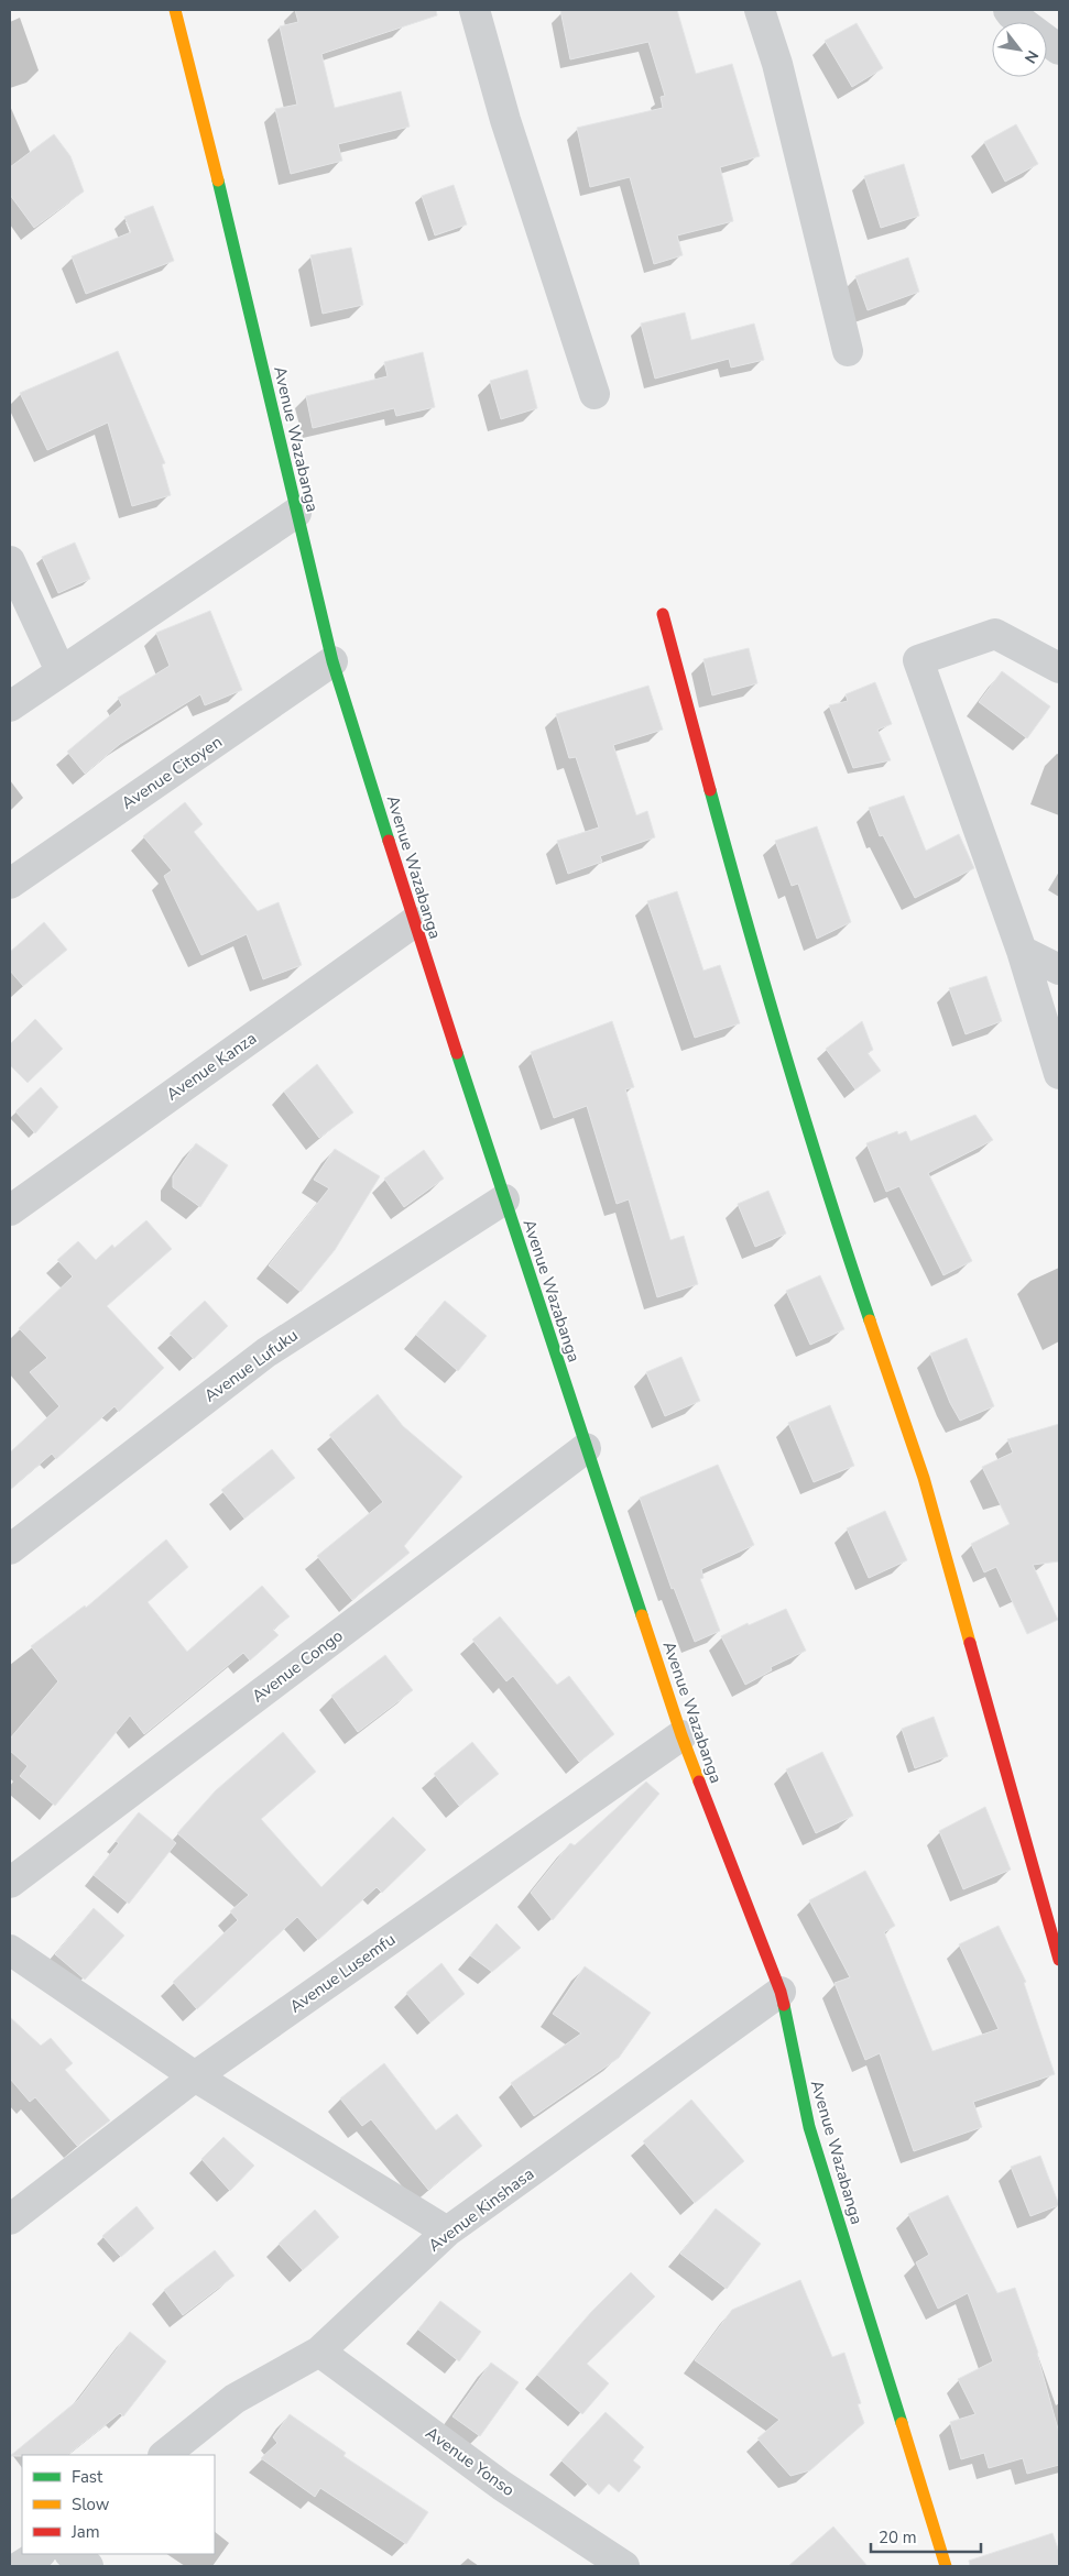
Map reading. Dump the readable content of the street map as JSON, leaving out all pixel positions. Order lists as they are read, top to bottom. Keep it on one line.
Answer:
{"streets":{"main road":["Avenue Wazabanga"],"street":["Avenue Citoyen","Avenue Kanza","Avenue Lufuku","Avenue Congo","Avenue Lusemfu","Avenue Kinshasa","Avenue Yonso"]},"crossings":[["Avenue Wazabanga","Avenue Citoyen"],["Avenue Wazabanga","Avenue Kanza"],["Avenue Wazabanga","Avenue Lufuku"],["Avenue Wazabanga","Avenue Congo"],["Avenue Wazabanga","Avenue Lusemfu"],["Avenue Wazabanga","Avenue Kinshasa"],["Avenue Kinshasa","Avenue Yonso"]],"legend":["Fast","Slow","Jam"],"scale_bar":"20 m","north":"bottom right"}
